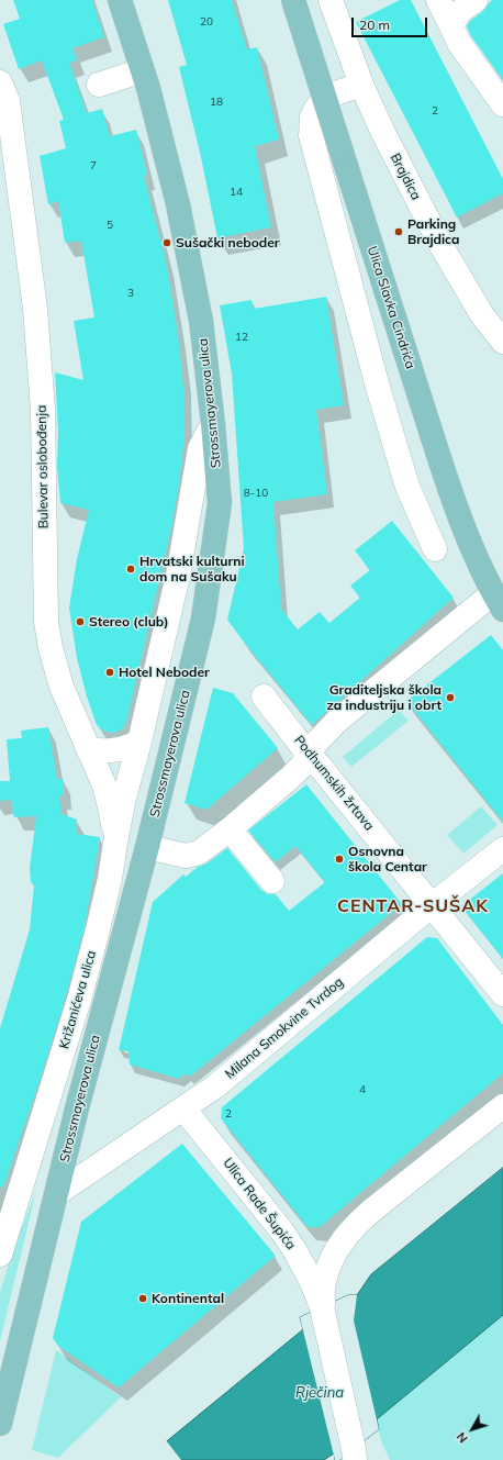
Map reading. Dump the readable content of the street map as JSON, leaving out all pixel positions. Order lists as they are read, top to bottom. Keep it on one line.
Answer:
{"streets":{"main road":["Ulica Slavka Cindrića","Strossmayerova ulica"],"street":["Brajdica","Bulevar oslobođenja","Podhumskih žrtava","Križanićeva ulica","Milana Smokvine Tvrdog","Ulica Rade Šupića"]},"crossings":[["Strossmayerova ulica","Križanićeva ulica"],["Strossmayerova ulica","Milana Smokvine Tvrdog"],["Bulevar oslobođenja","Križanićeva ulica"],["Podhumskih žrtava","Milana Smokvine Tvrdog"],["Milana Smokvine Tvrdog","Ulica Rade Šupića"]],"districts":["CENTAR-SUŠAK"],"water":["Rječina"],"places":["Parking Brajdica","Sušački neboder","Hrvatski kulturni dom na Sušaku","Stereo (club)","Hotel Neboder","Graditeljska škola za industriju i obrt","Osnovna škola Centar","Kontinental"],"house_numbers":["20","18","2","7","14","5","3","12","8-10","4","2"],"scale_bar":"20 m","north":"bottom left"}
